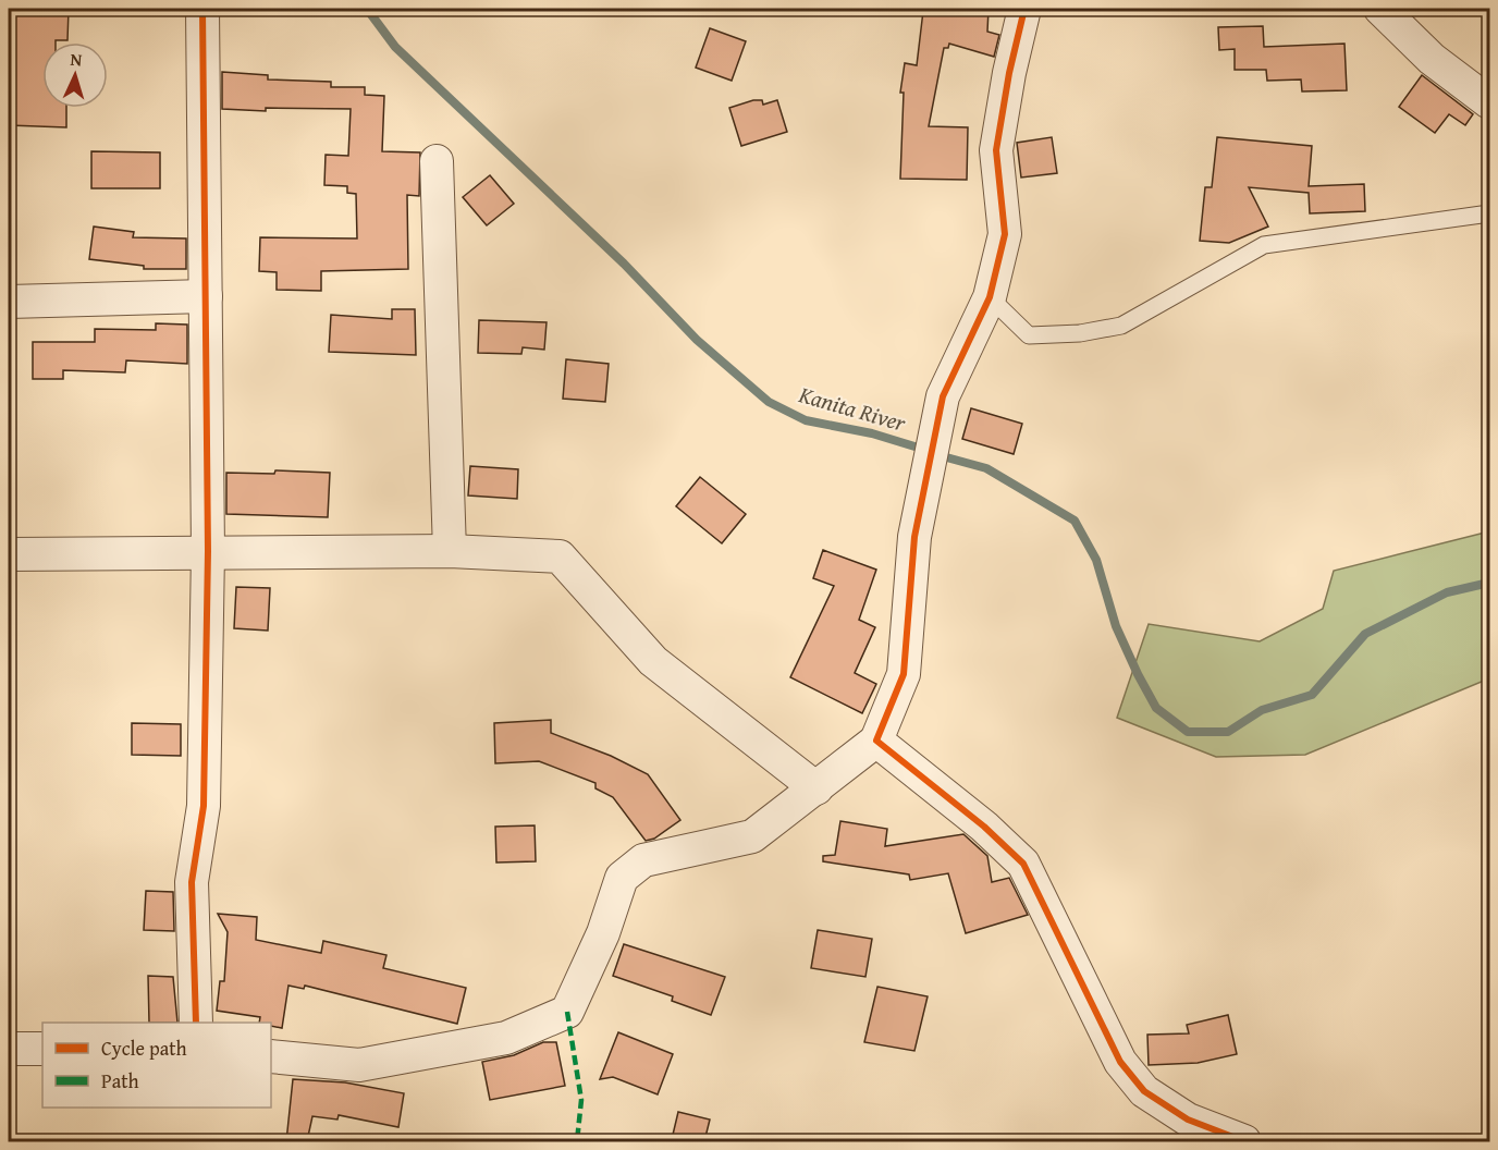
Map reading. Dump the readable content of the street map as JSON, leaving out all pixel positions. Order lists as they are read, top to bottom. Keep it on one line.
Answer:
{"water":["Kanita River"],"legend":["Cycle path","Path"],"north":"top"}
